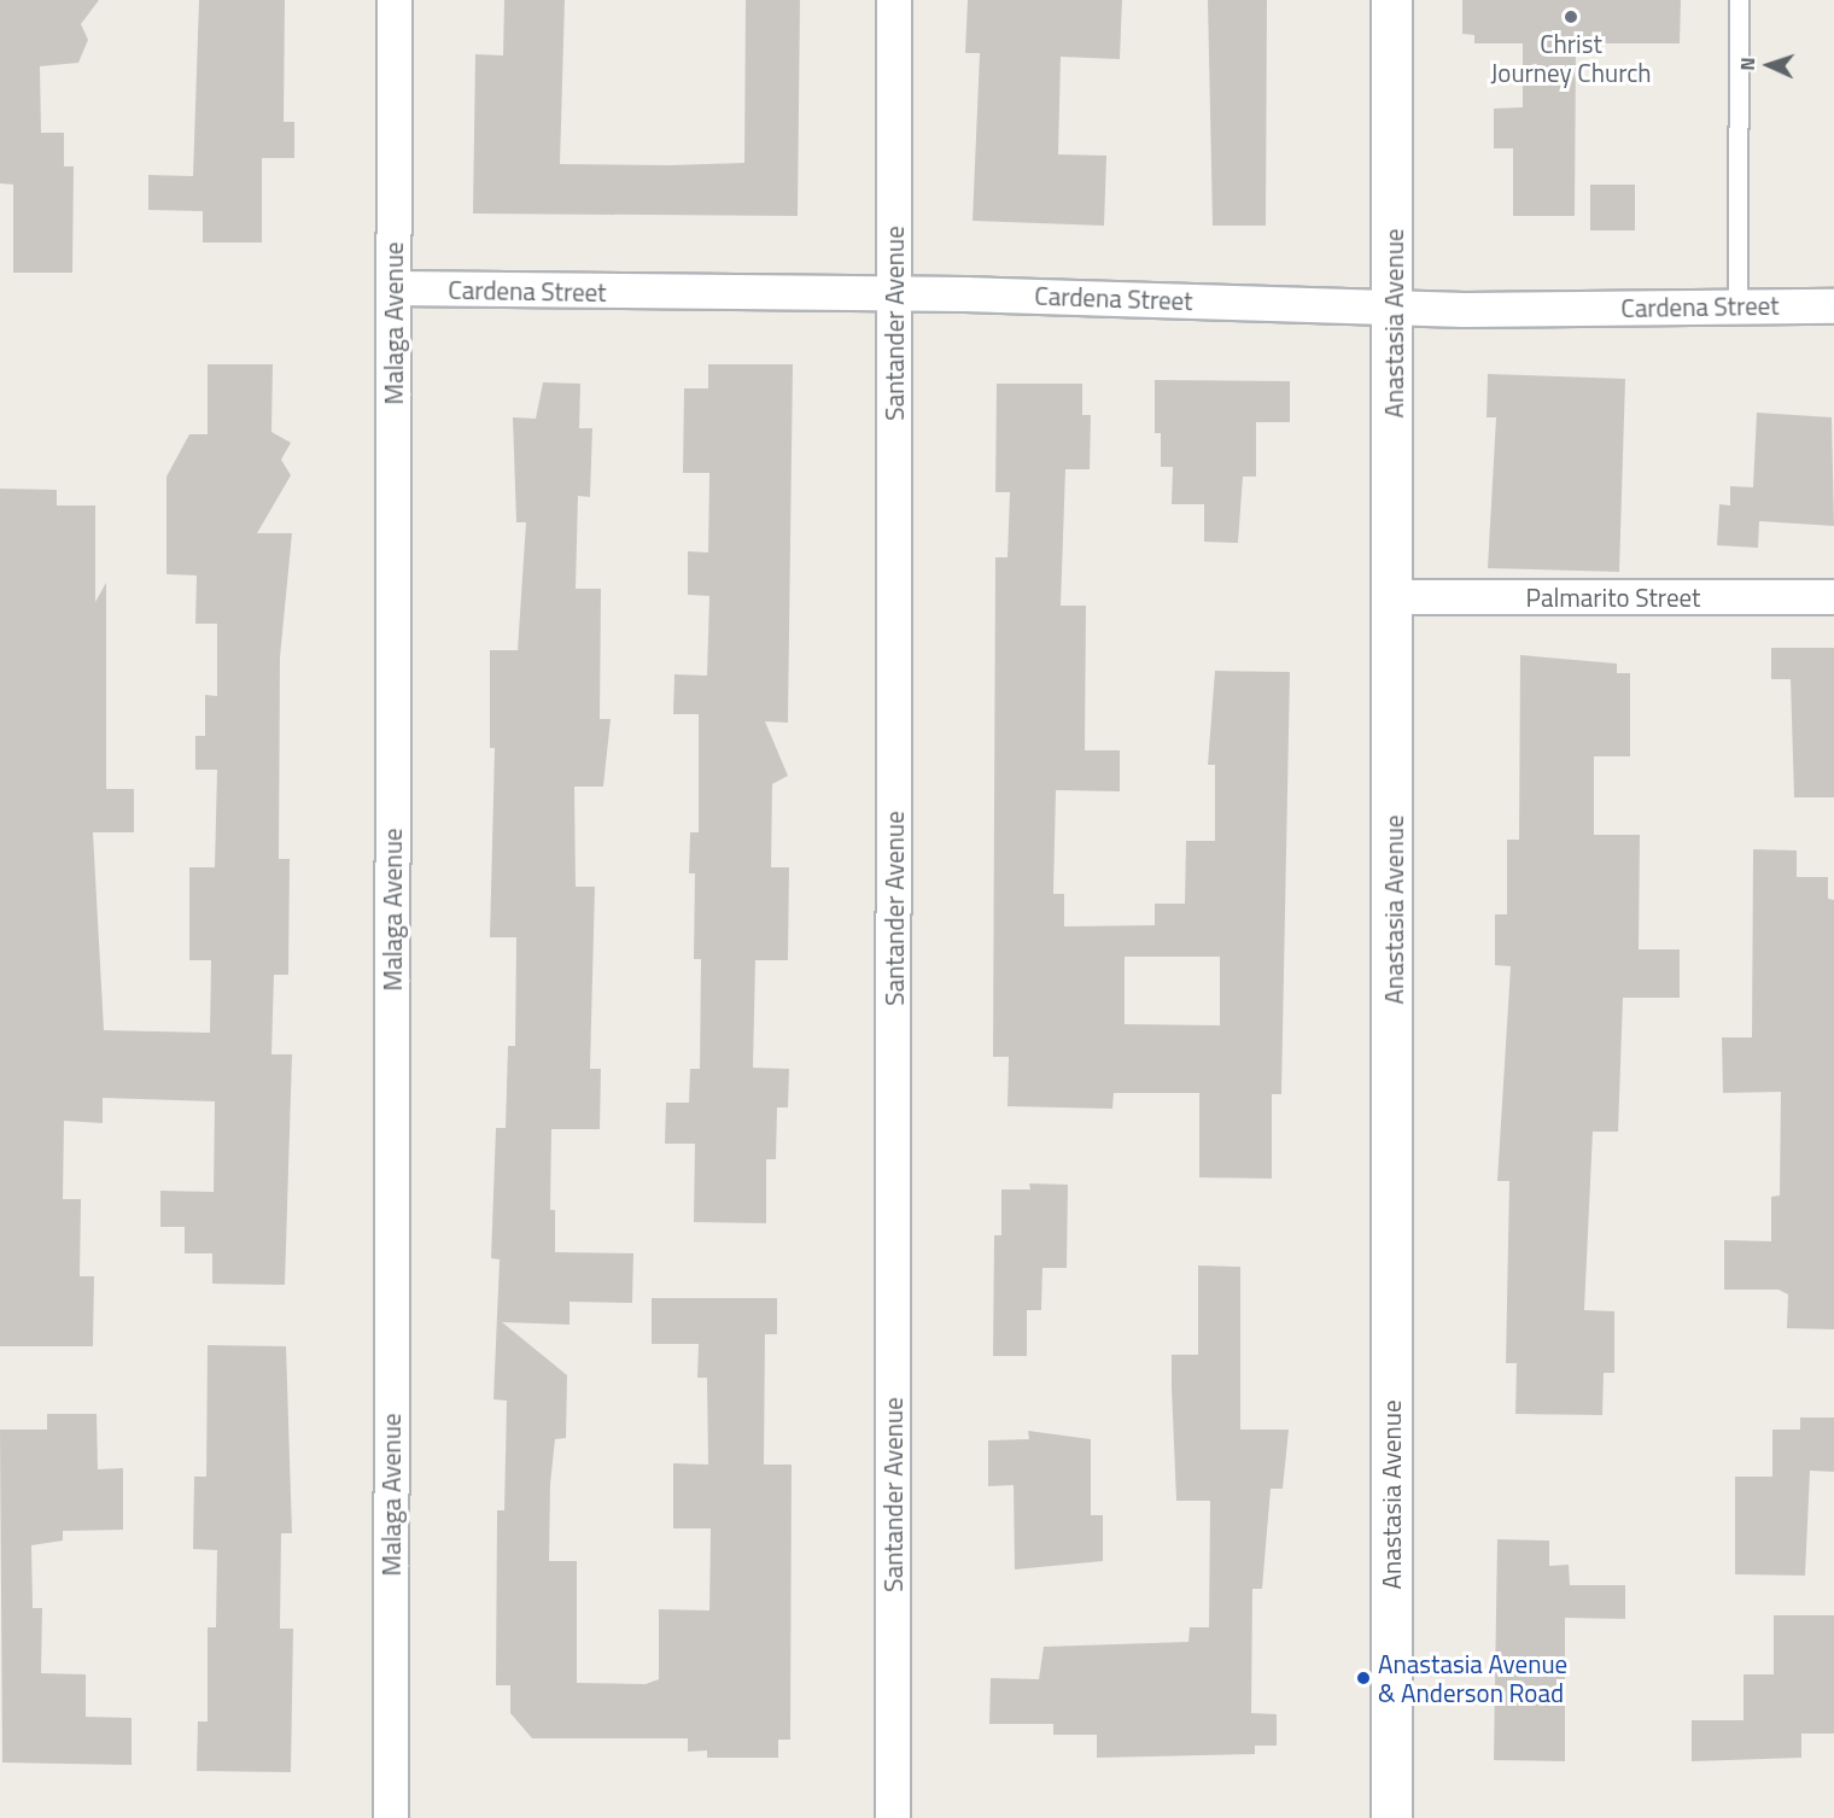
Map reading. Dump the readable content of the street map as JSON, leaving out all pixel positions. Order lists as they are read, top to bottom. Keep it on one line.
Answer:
{"streets":{"street":["Cardena Street","Malaga Avenue","Santander Avenue","Anastasia Avenue","Palmarito Street"]},"crossings":[["Cardena Street","Malaga Avenue"],["Cardena Street","Santander Avenue"],["Cardena Street","Anastasia Avenue"],["Anastasia Avenue","Palmarito Street"]],"places":["Christ Journey Church","Anastasia Avenue & Anderson Road"],"north":"left"}
